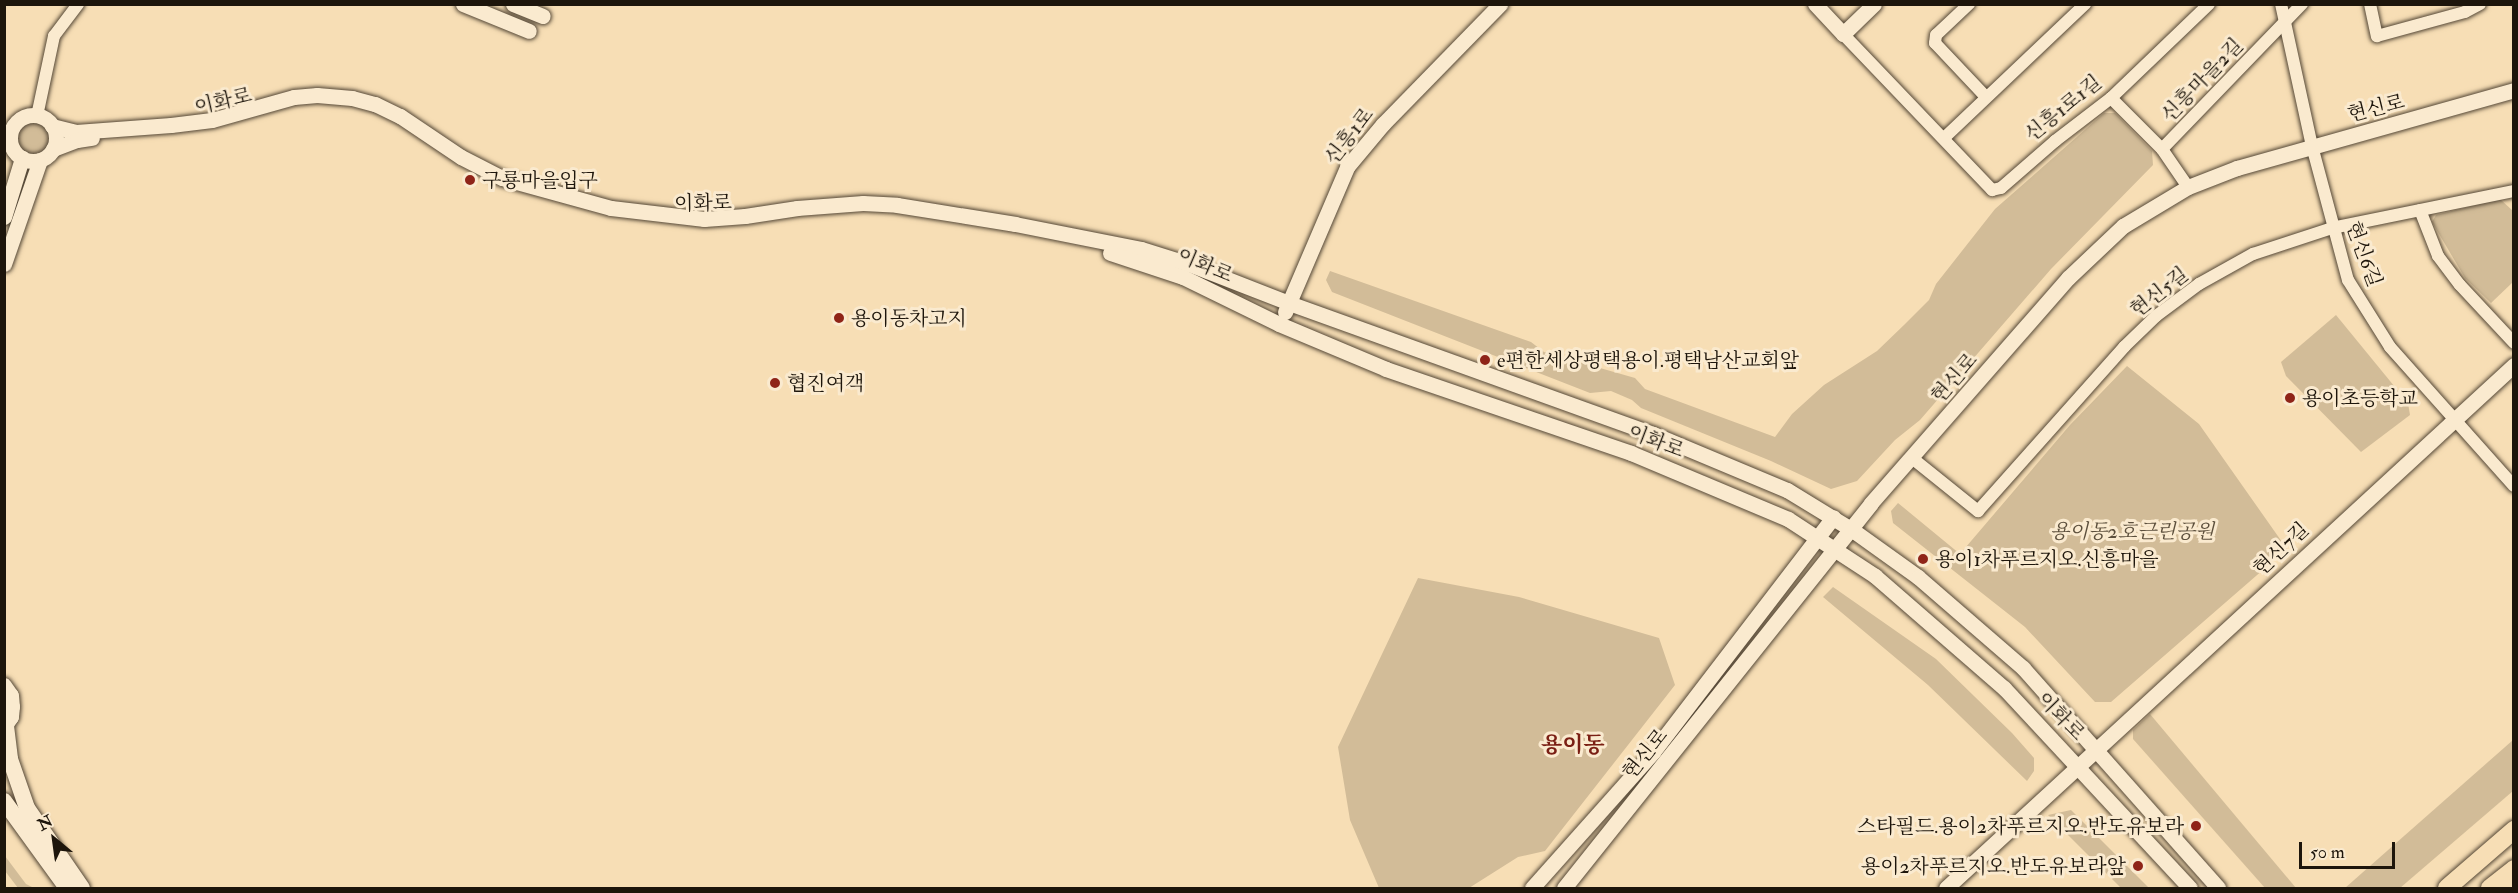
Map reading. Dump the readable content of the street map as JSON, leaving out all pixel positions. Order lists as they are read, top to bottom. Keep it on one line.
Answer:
{"streets":{"street":["신흥마을2길","이화로","신흥1로1길","현신로","신흥1로","현신6길","현신5길","현신7길"]},"crossings":[["신흥마을2길","현신로"],["신흥마을2길","현신6길"],["이화로","현신로"],["이화로","신흥1로"],["이화로","현신7길"],["현신로","현신6길"],["현신로","현신5길"],["현신6길","현신5길"],["현신6길","현신7길"]],"districts":["용이동"],"parks":["용이동2호근린공원"],"places":["구룡마을입구","용이동차고지","e편한세상평택용이.평택남산교회앞","협진여객","용이초등학교","용이1차푸르지오.신흥마을","스타필드.용이2차푸르지오.반도유보라","용이2차푸르지오.반도유보라앞"],"scale_bar":"50 m","north":"top left"}
